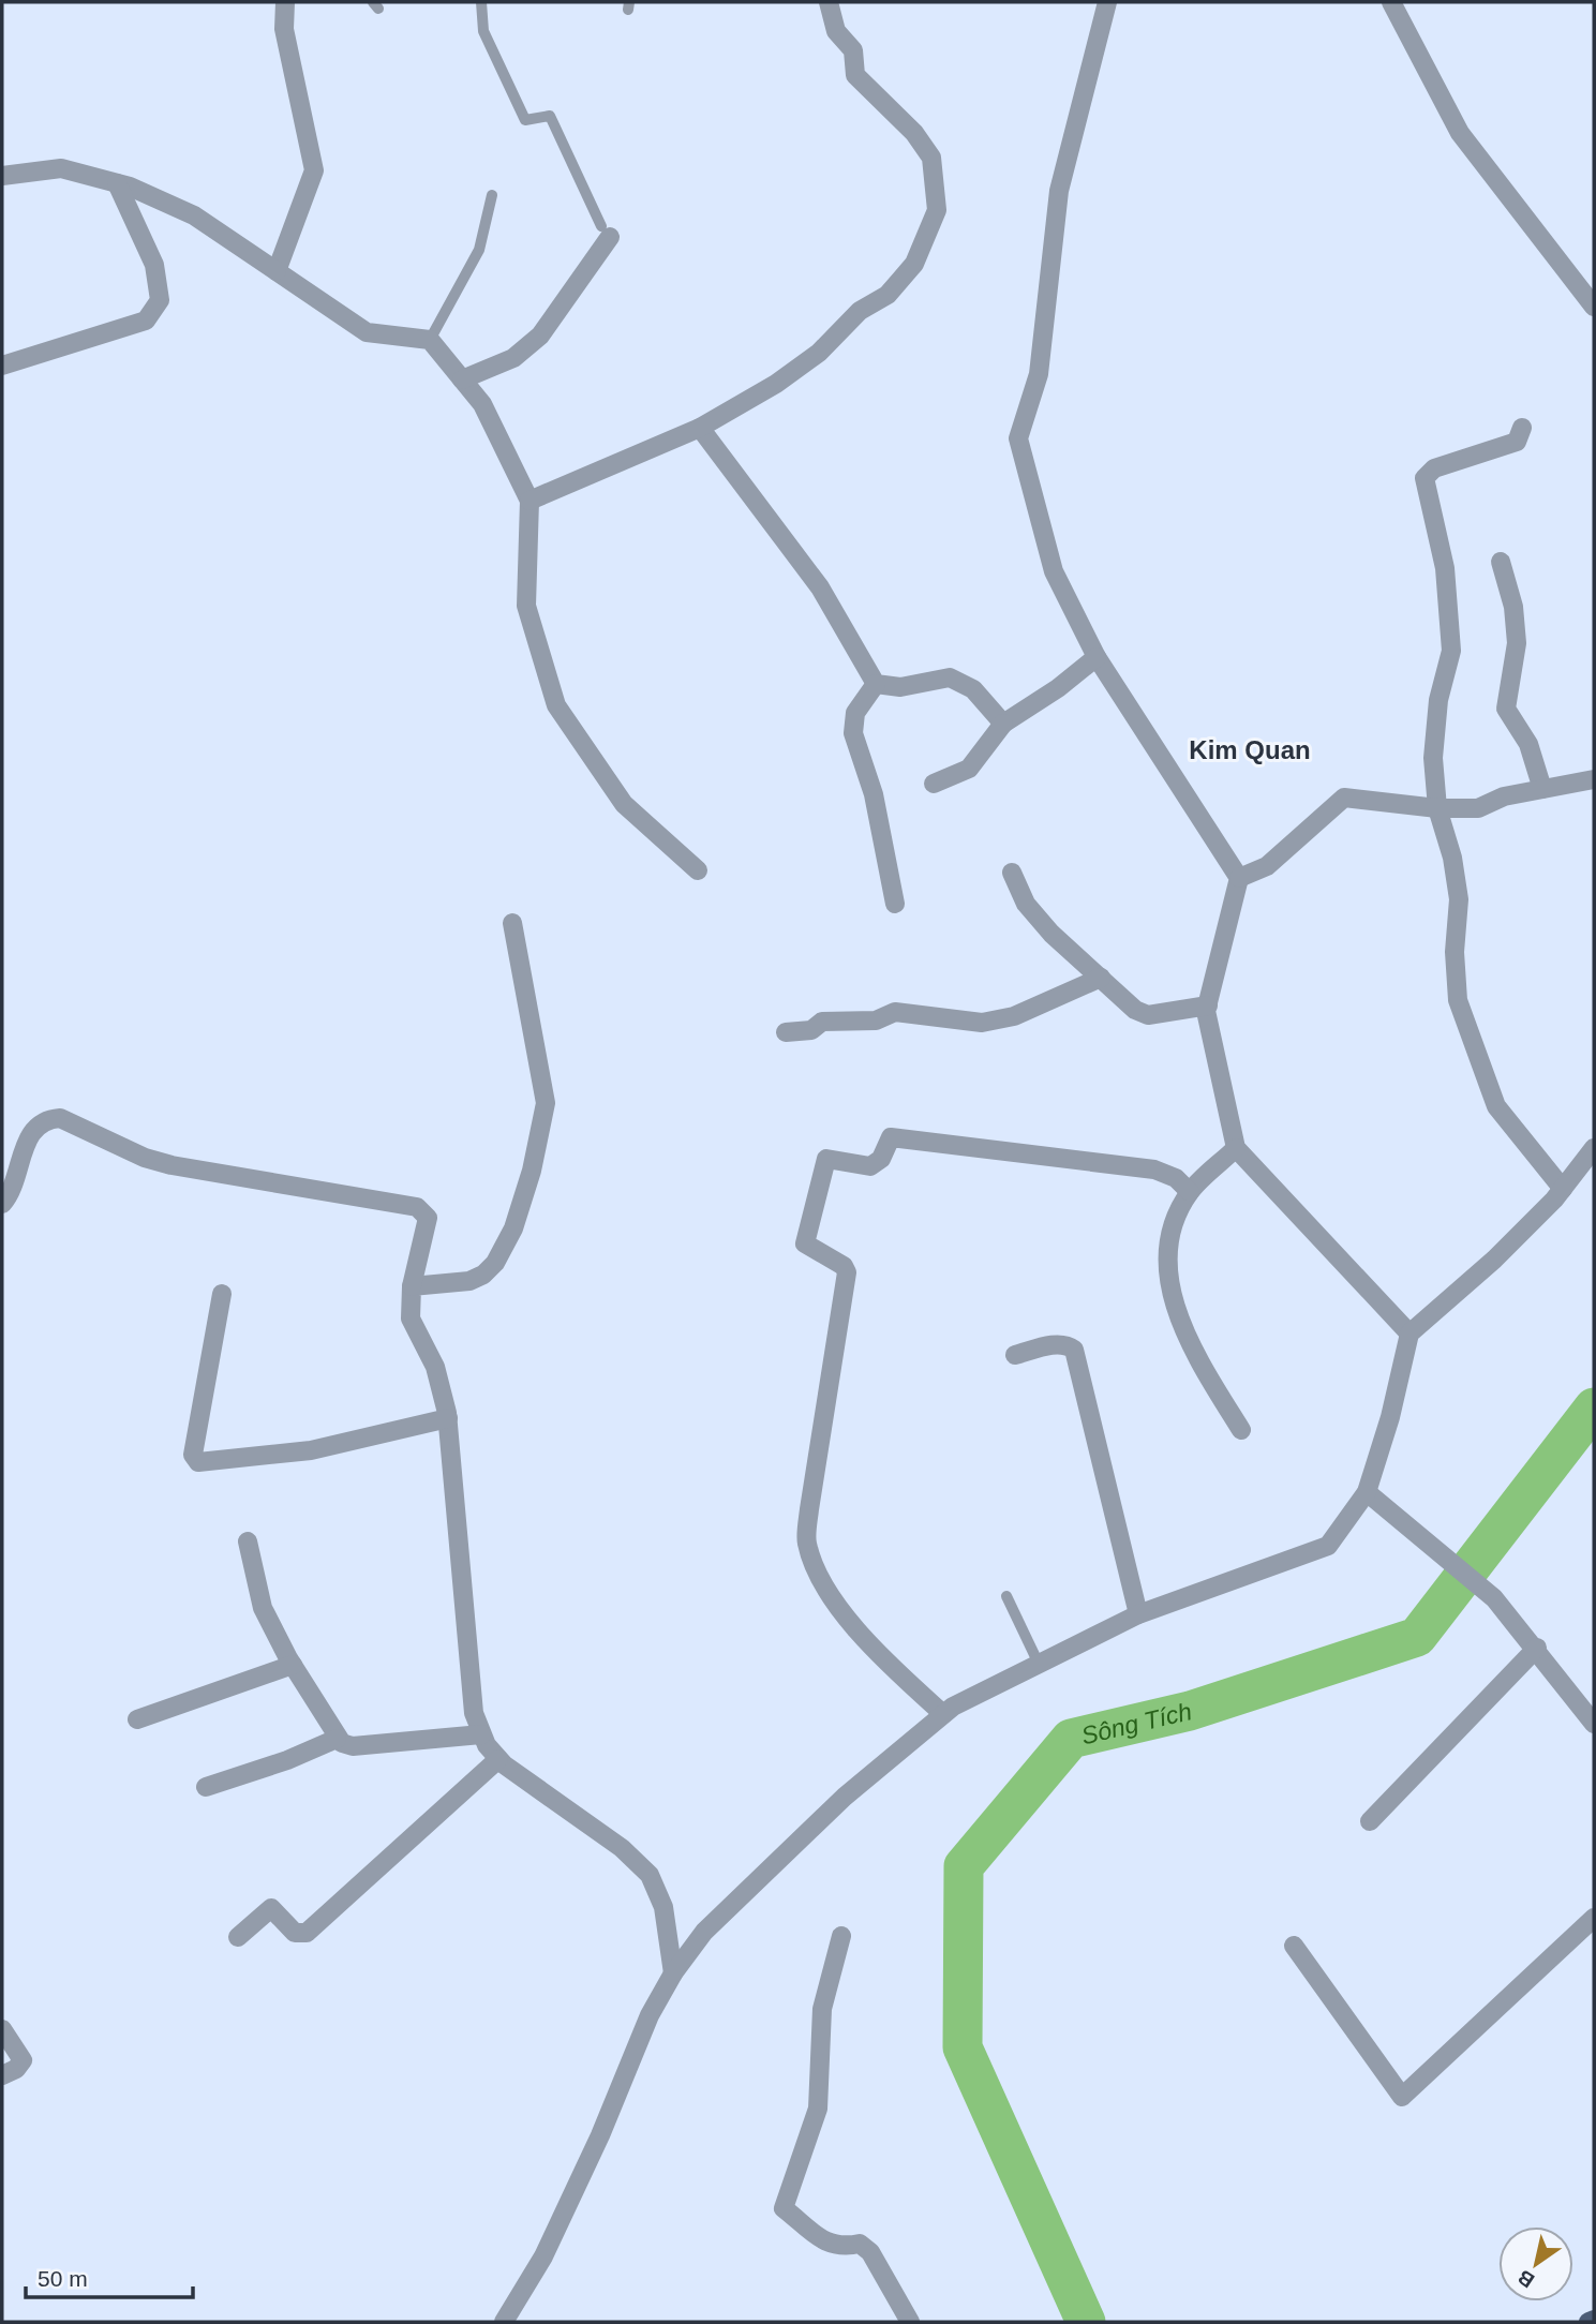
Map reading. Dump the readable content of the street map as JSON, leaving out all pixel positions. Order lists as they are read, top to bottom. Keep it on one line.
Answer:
{"districts":["Kim Quan"],"water":["Sông Tích"],"scale_bar":"50 m","north":"bottom left"}
